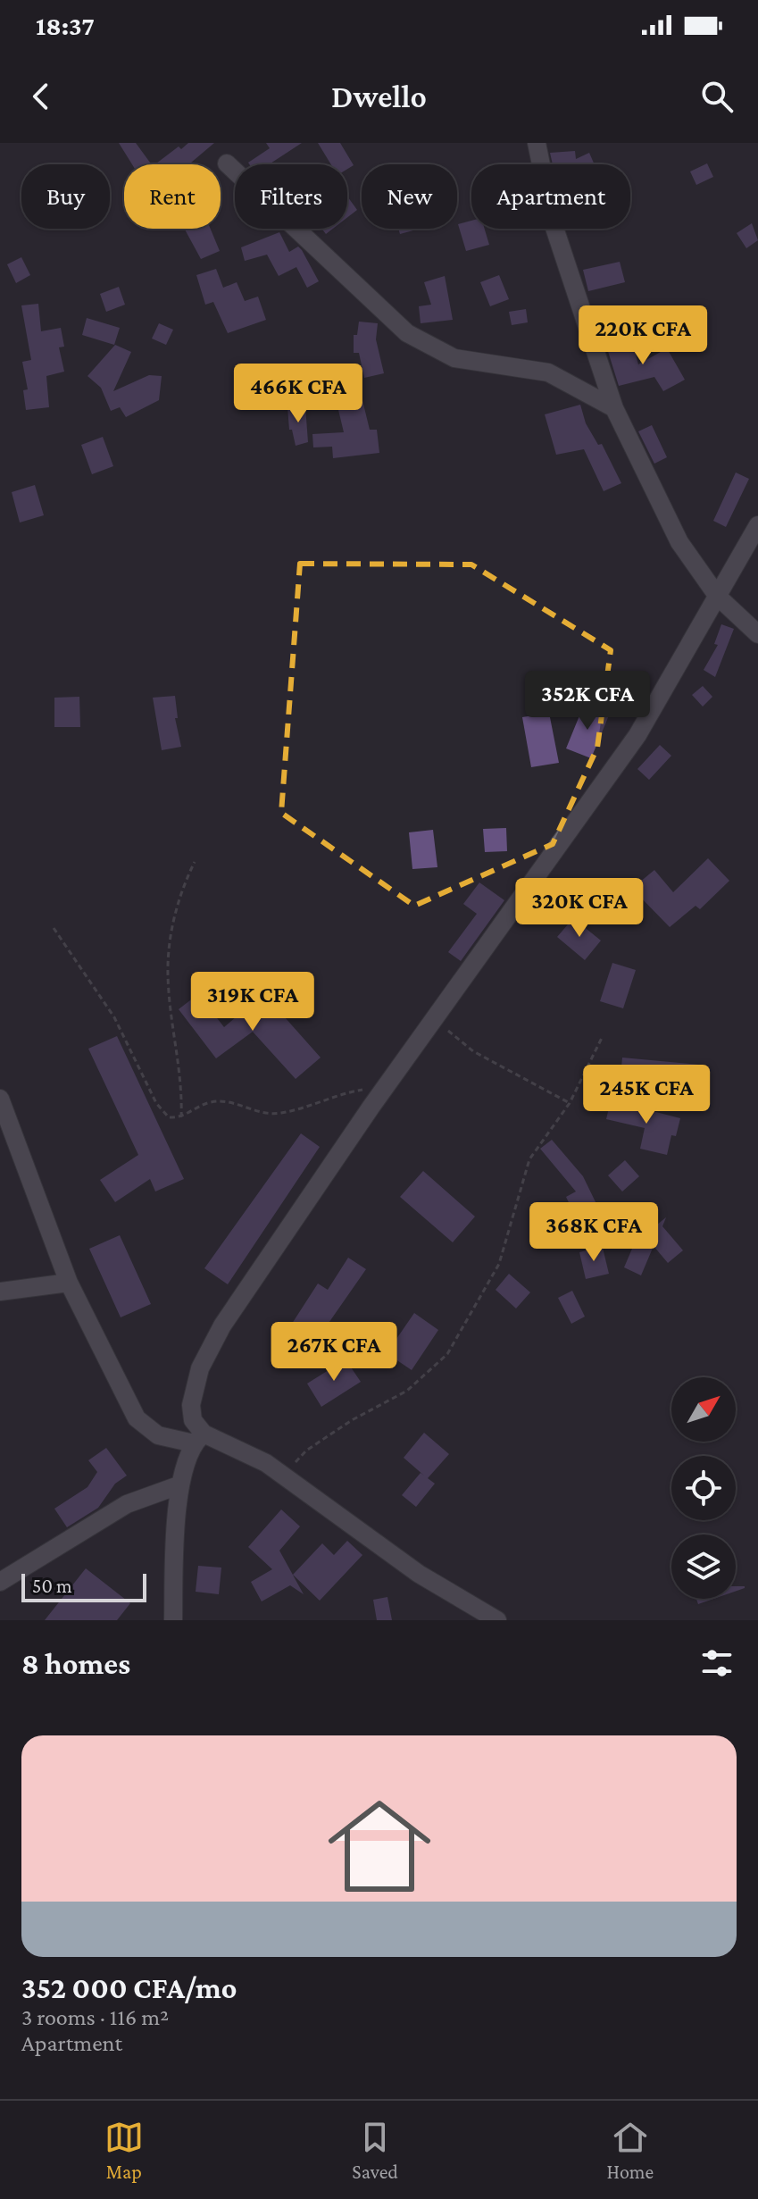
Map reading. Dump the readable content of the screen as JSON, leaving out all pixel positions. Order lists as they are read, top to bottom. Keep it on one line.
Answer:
{"scale_bar":"50 m","north":"top right","page":{"status":"18:37","header":"Dwello","chip":["Buy","Rent","Filters","New","Apartment"],"price":["220K CFA","466K CFA","352K CFA","320K CFA","319K CFA","245K CFA","368K CFA","267K CFA"],"scale":"50 m","heading":"8 homes","list":[{"name":"352 000 CFA/mo","note":"3 rooms · 116 m² · Apartment"}],"tabs":["Map","Saved","Home"]}}
